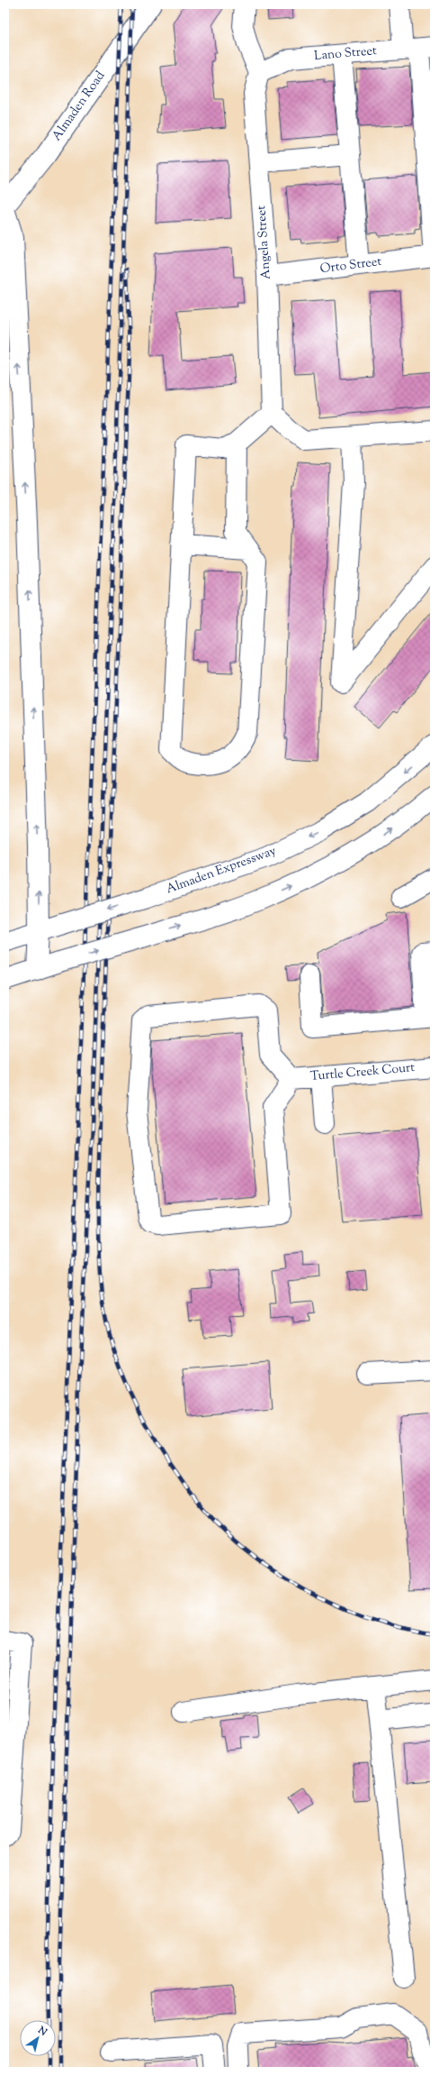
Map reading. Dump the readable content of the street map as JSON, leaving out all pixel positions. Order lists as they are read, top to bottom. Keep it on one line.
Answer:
{"streets":{"main road":["Lano Street","Almaden Road","Angela Street","Orto Street","Almaden Expressway","Turtle Creek Court"]},"crossings":[["Lano Street","Angela Street"],["Angela Street","Orto Street"]],"north":"top right"}
